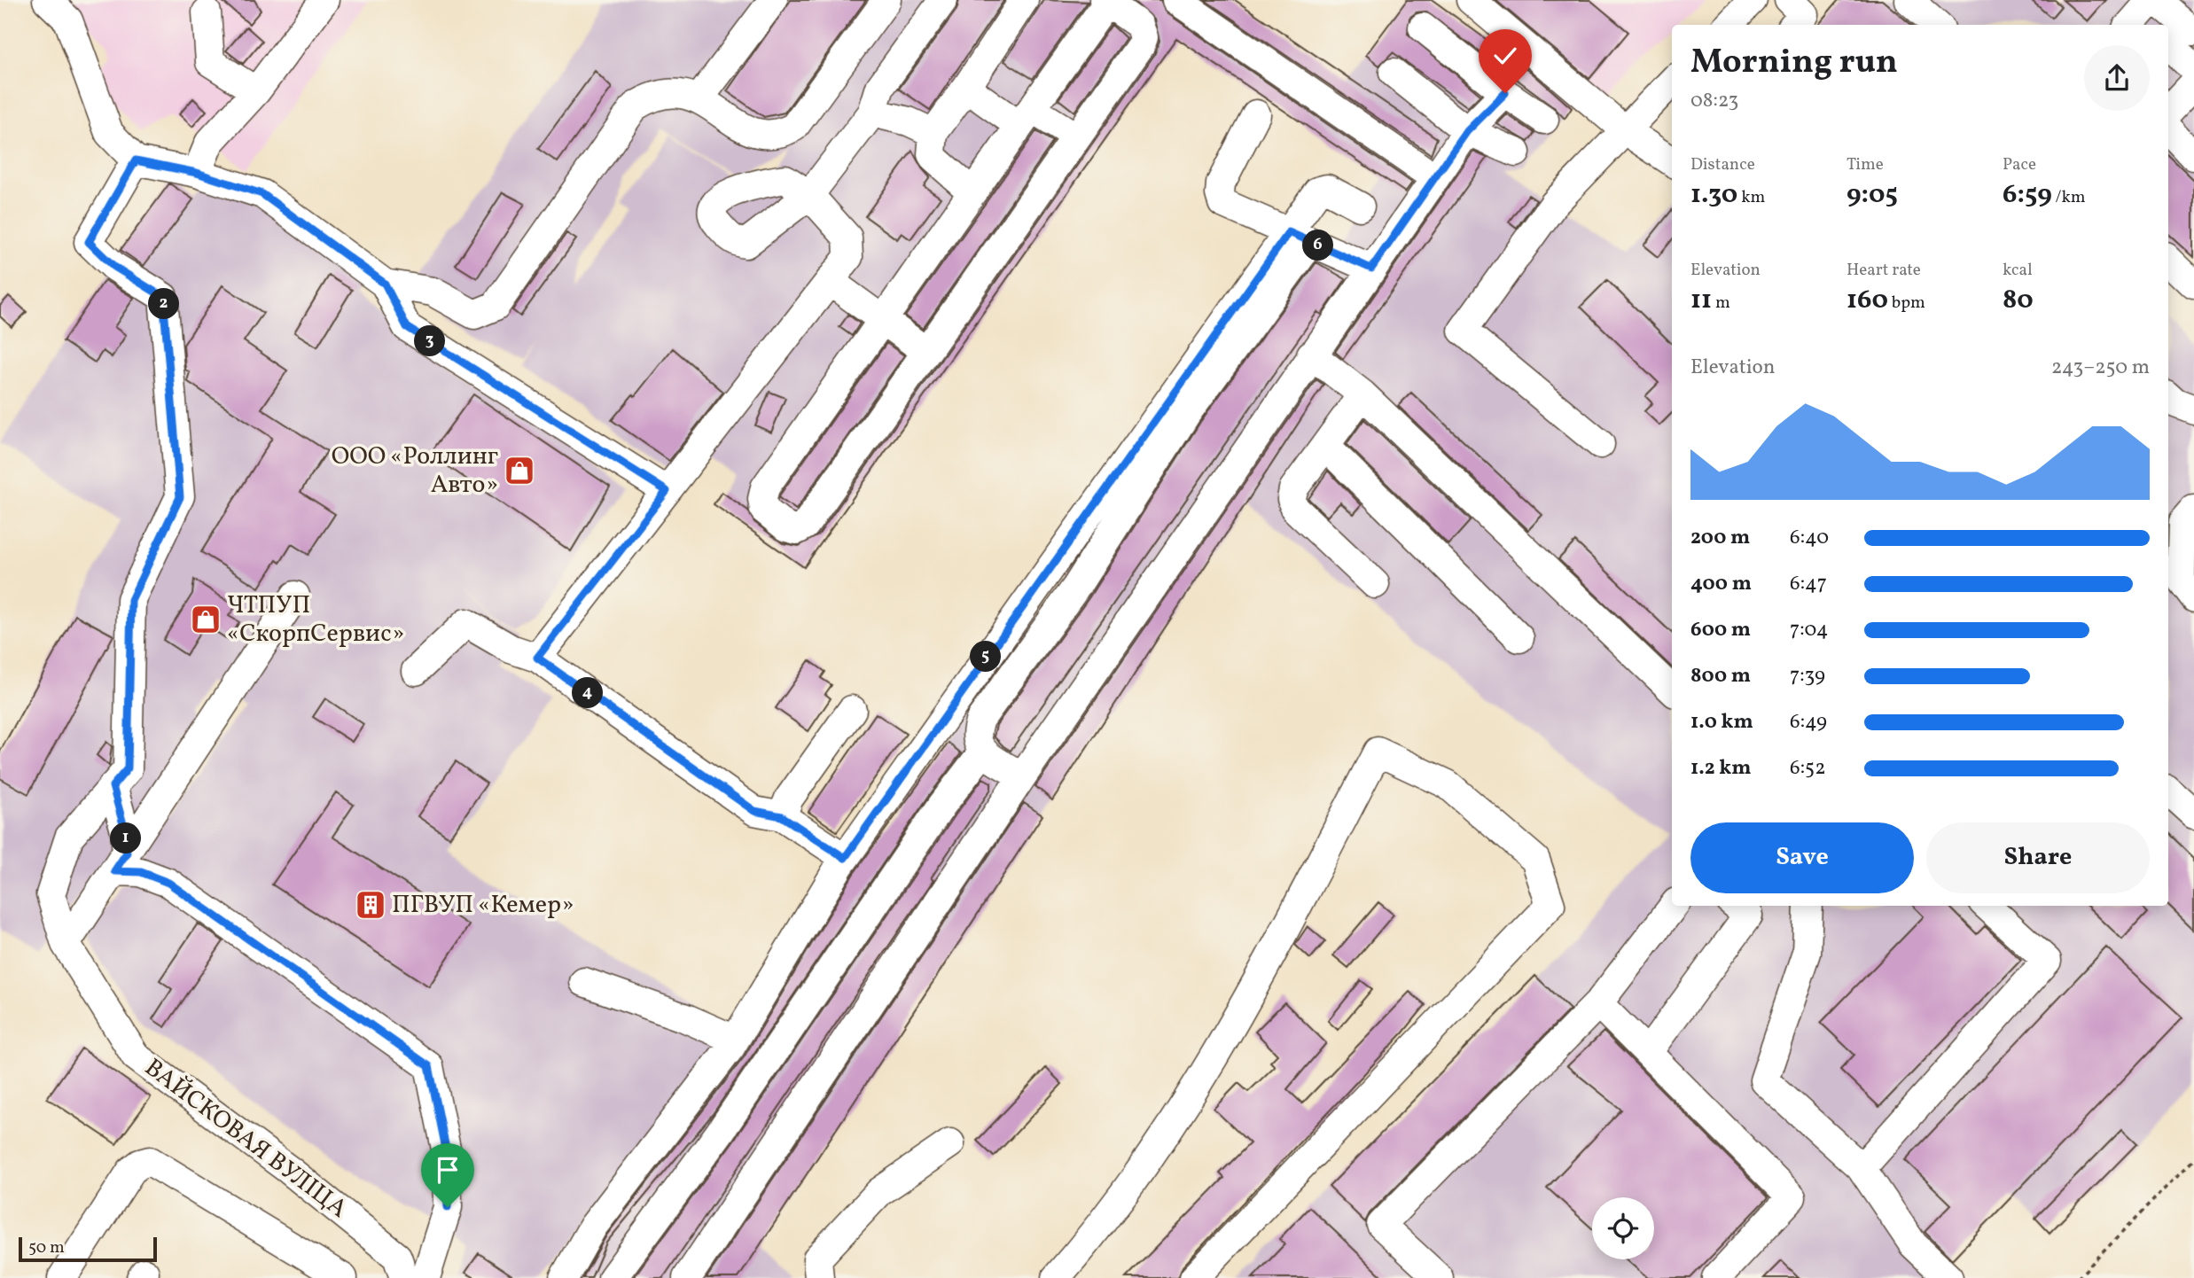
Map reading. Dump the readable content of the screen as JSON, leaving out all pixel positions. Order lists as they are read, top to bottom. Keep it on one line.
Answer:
{"streets":{"street":["ВАЙСКОВАЯ ВУЛІЦА"]},"places":{"shop":["ООО «Роллинг Авто»","ЧТПУП «СкорпСервис»"],"building":["ПГВУП «Кемер»"]},"scale_bar":"50 m","page":{"heading":["Morning run","08:23"],"stats":[["Distance","1.30 km"],["Time","9:05"],["Pace","6:59 /km"],["Elevation","11 m"],["Heart rate","160 bpm"],["kcal","80"]],"pins":["6","2","3","5","4","1"],"chart":["Elevation","243–250 m"],"list":[{"name":"200 m","note":"6:40"},{"name":"400 m","note":"6:47"},{"name":"600 m","note":"7:04"},{"name":"800 m","note":"7:39"},{"name":"1.0 km","note":"6:49"},{"name":"1.2 km","note":"6:52"}],"buttons":["Save","Share"],"scale":"50 m"}}
